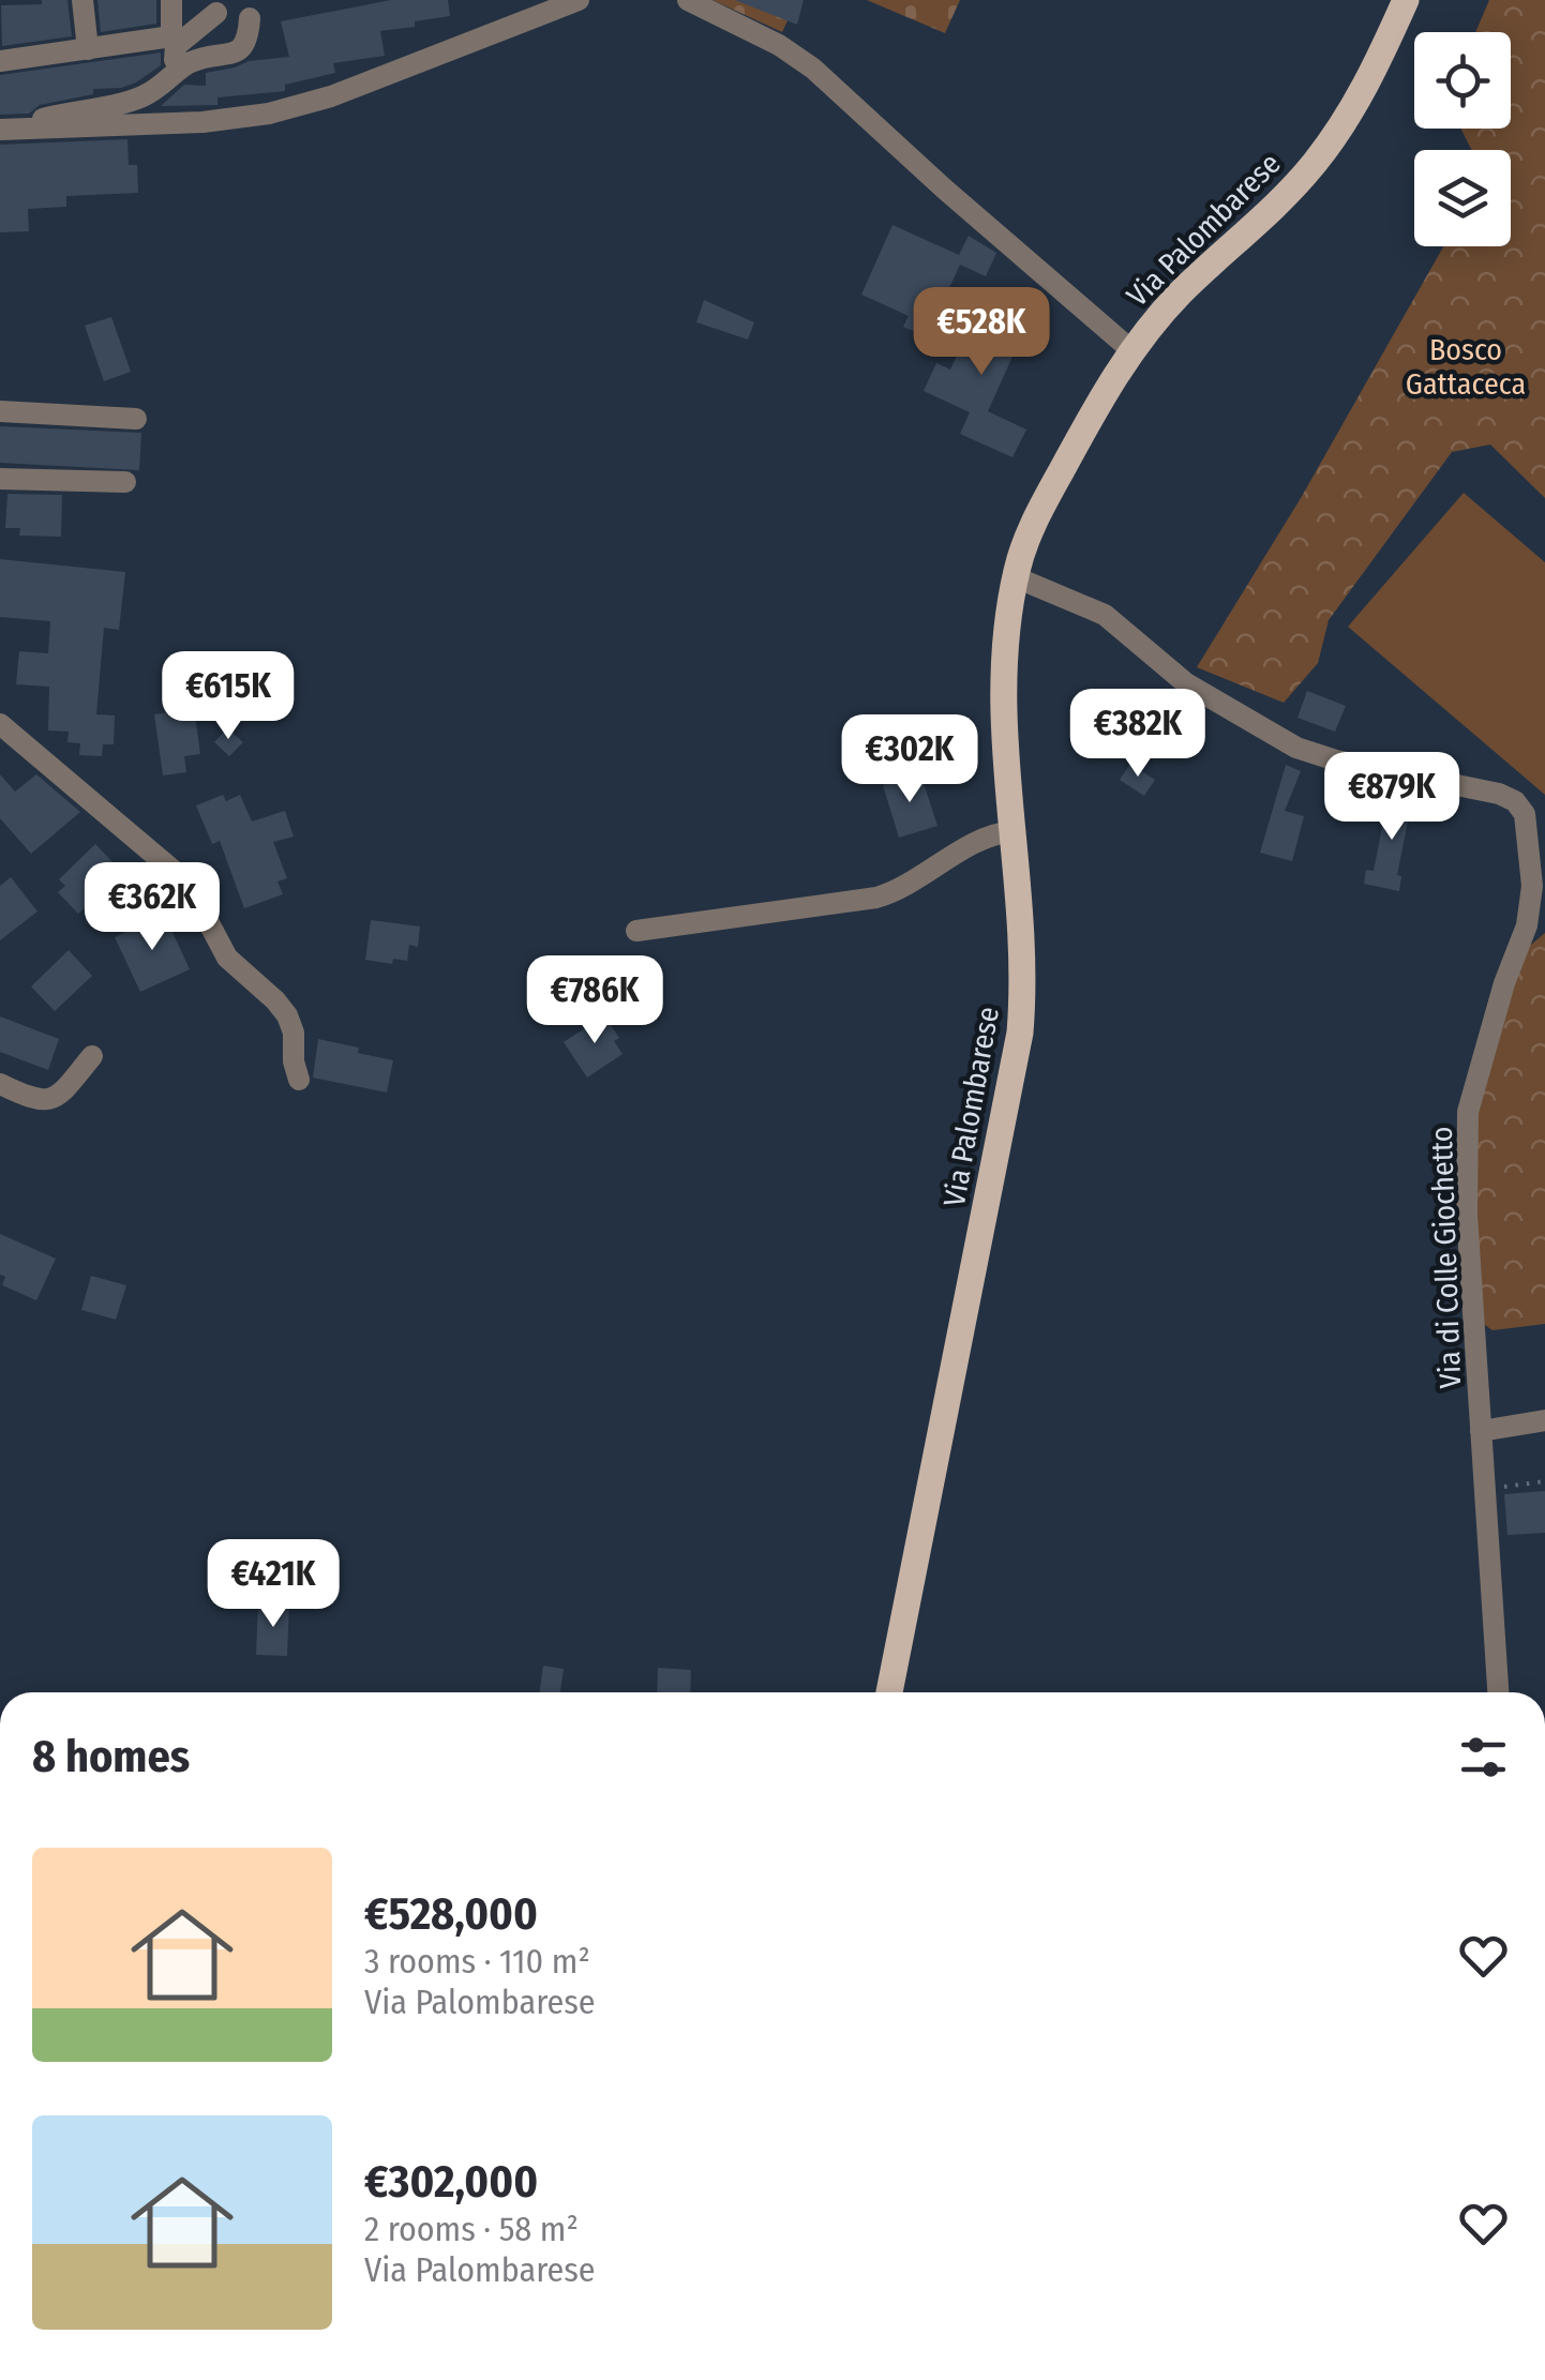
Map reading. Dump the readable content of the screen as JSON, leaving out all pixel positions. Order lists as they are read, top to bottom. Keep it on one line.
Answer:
{"streets":{"main road":["Via Palombarese"],"street":["Via di Colle Giochetto"]},"crossings":[["Via Palombarese","Via di Colle Giochetto"]],"parks":["Bosco Gattaceca"],"page":{"price":["€528K","€615K","€382K","€302K","€879K","€362K","€786K","€421K"],"heading":"8 homes","list":[{"name":"€528,000","note":"3 rooms · 110 m² · Via Palombarese"},{"name":"€302,000","note":"2 rooms · 58 m² · Via Palombarese"}]}}
